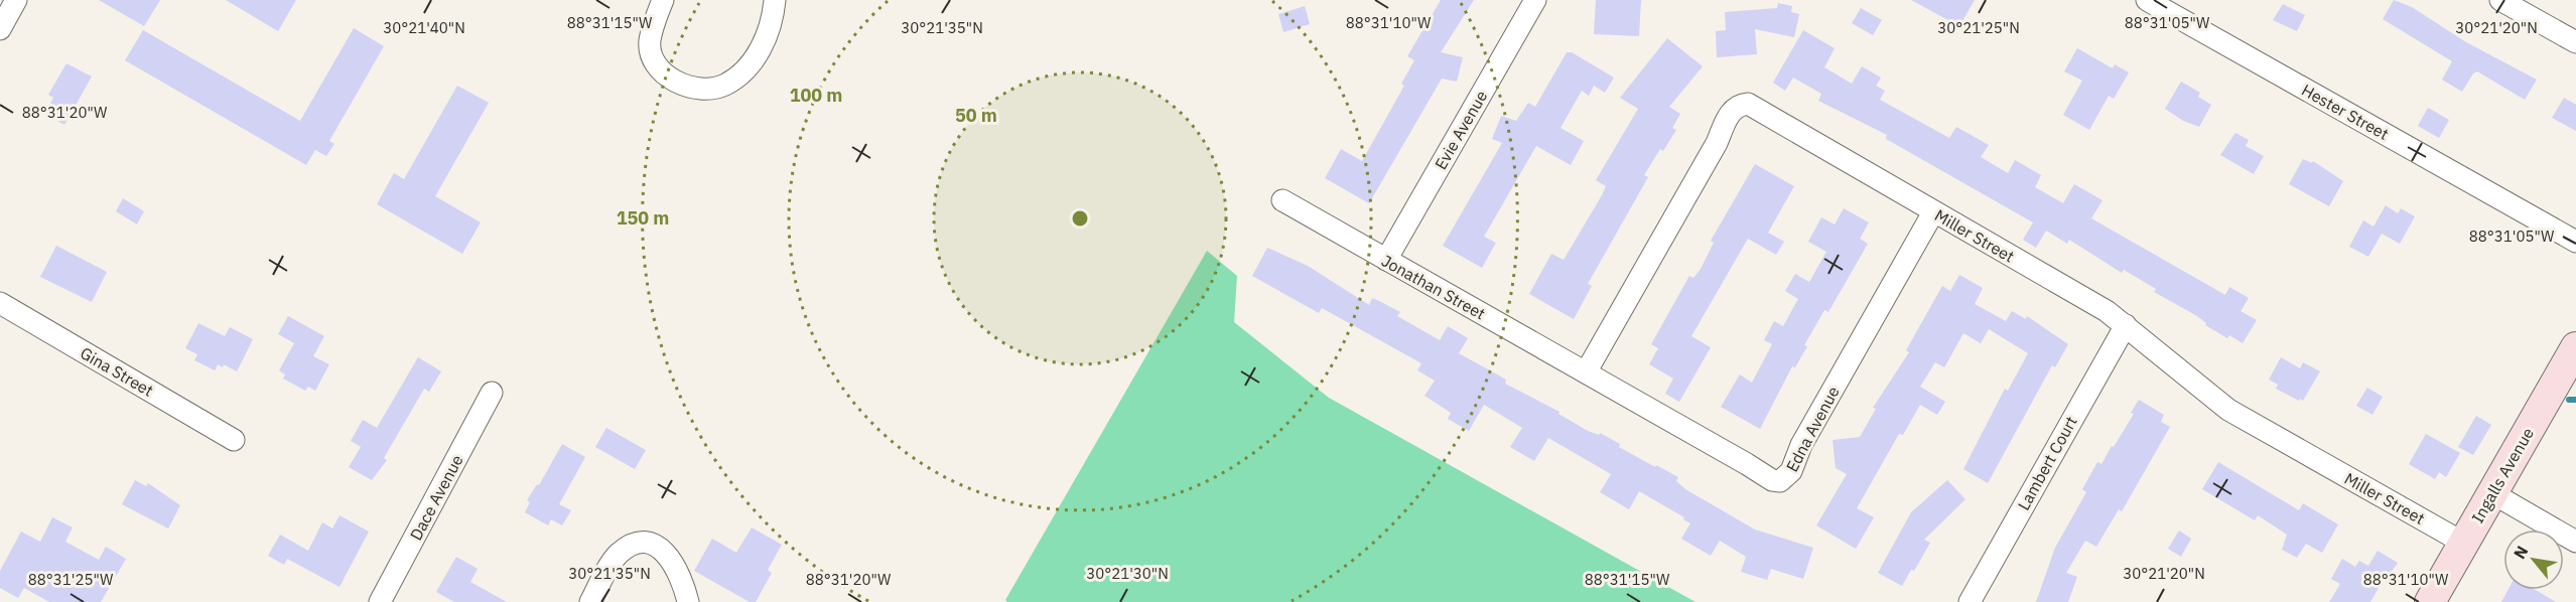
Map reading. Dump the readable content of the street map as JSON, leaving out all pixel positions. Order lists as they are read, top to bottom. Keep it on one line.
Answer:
{"streets":{"main road":["Ingalls Avenue"],"street":["Hester Street","Evie Avenue","Miller Street","Jonathan Street","Gina Street","Edna Avenue","Lambert Court","Dace Avenue"]},"crossings":[["Evie Avenue","Jonathan Street"],["Miller Street","Jonathan Street"],["Miller Street","Edna Avenue"],["Miller Street","Lambert Court"],["Miller Street","Ingalls Avenue"],["Jonathan Street","Edna Avenue"]],"north":"top left","coordinates":["88°31'15\"W","88°31'10\"W","88°31'05\"W","30°21'40\"N","30°21'35\"N","30°21'20\"N","30°21'25\"N","88°31'20\"W","30°21'30\"N","88°31'25\"W"],"rings":["100 m","50 m","150 m"]}
